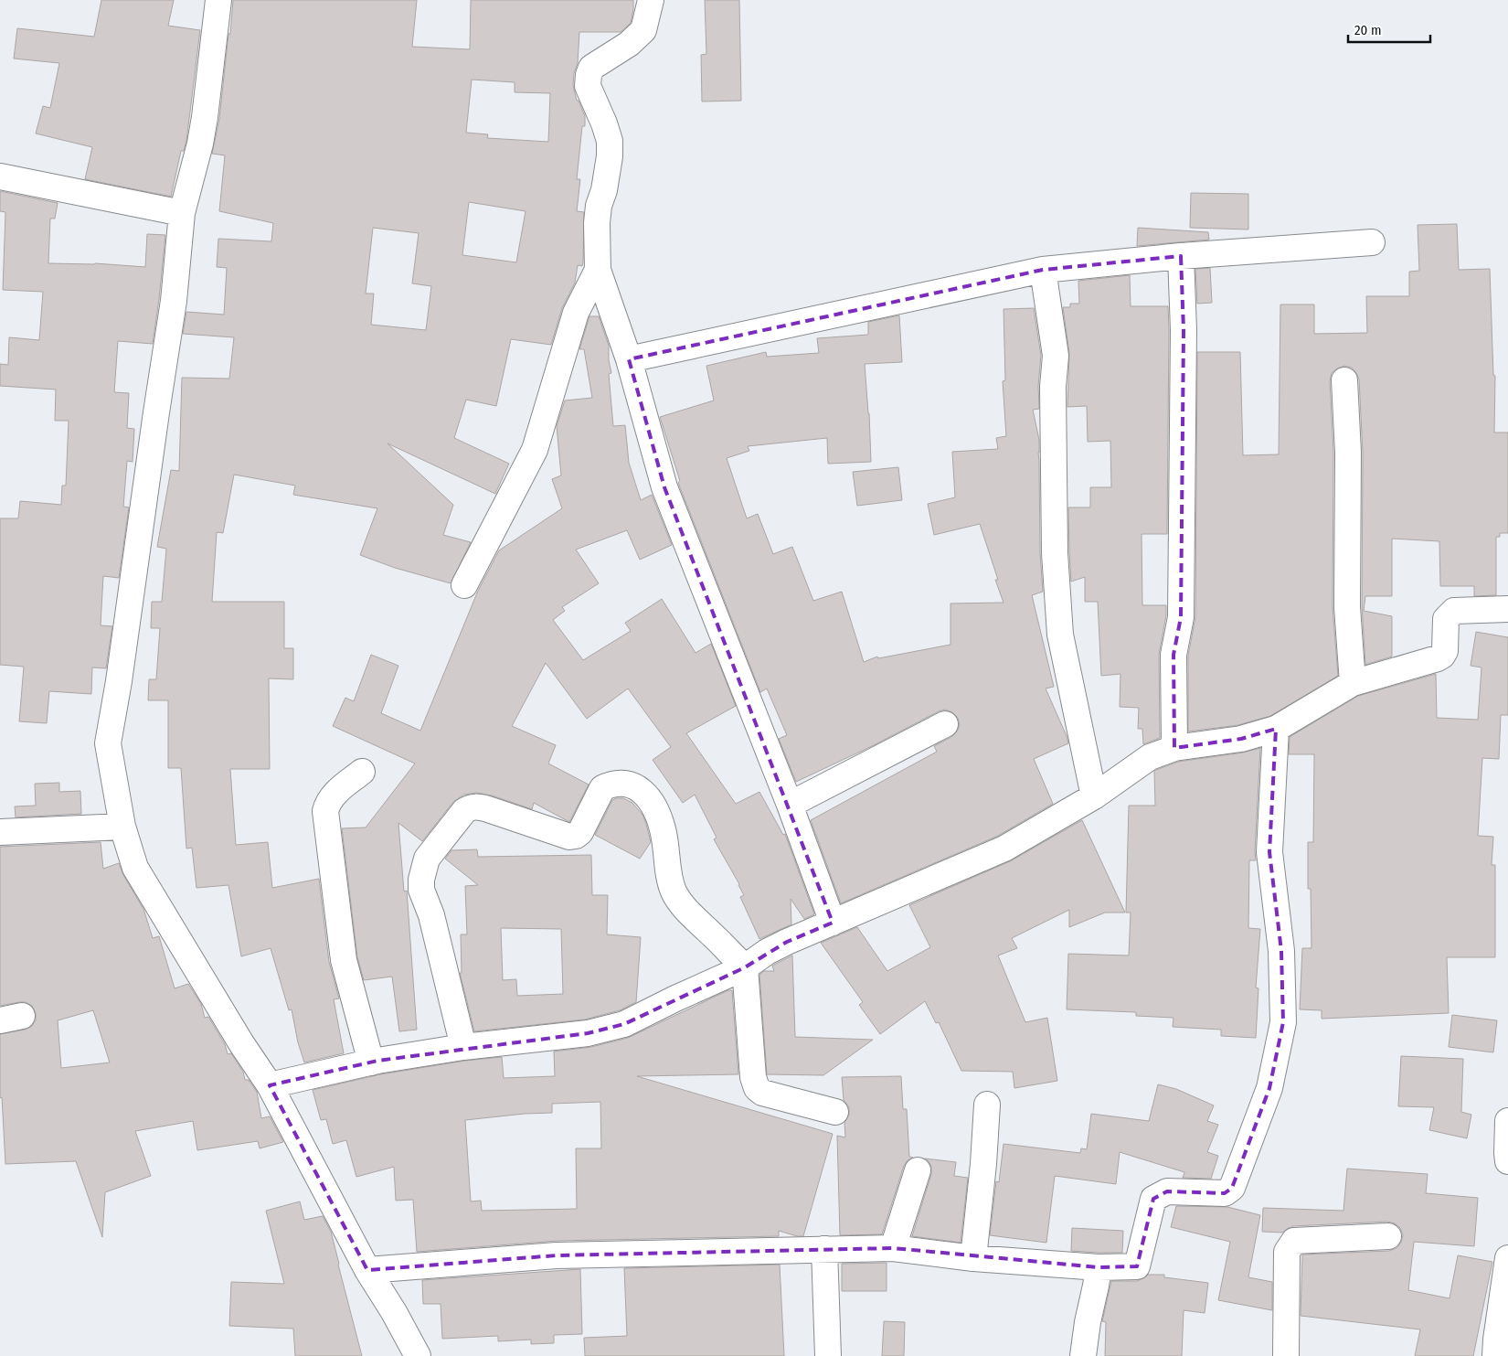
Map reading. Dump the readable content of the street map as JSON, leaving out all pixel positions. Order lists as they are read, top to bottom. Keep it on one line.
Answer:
{"scale_bar":"20 m"}
